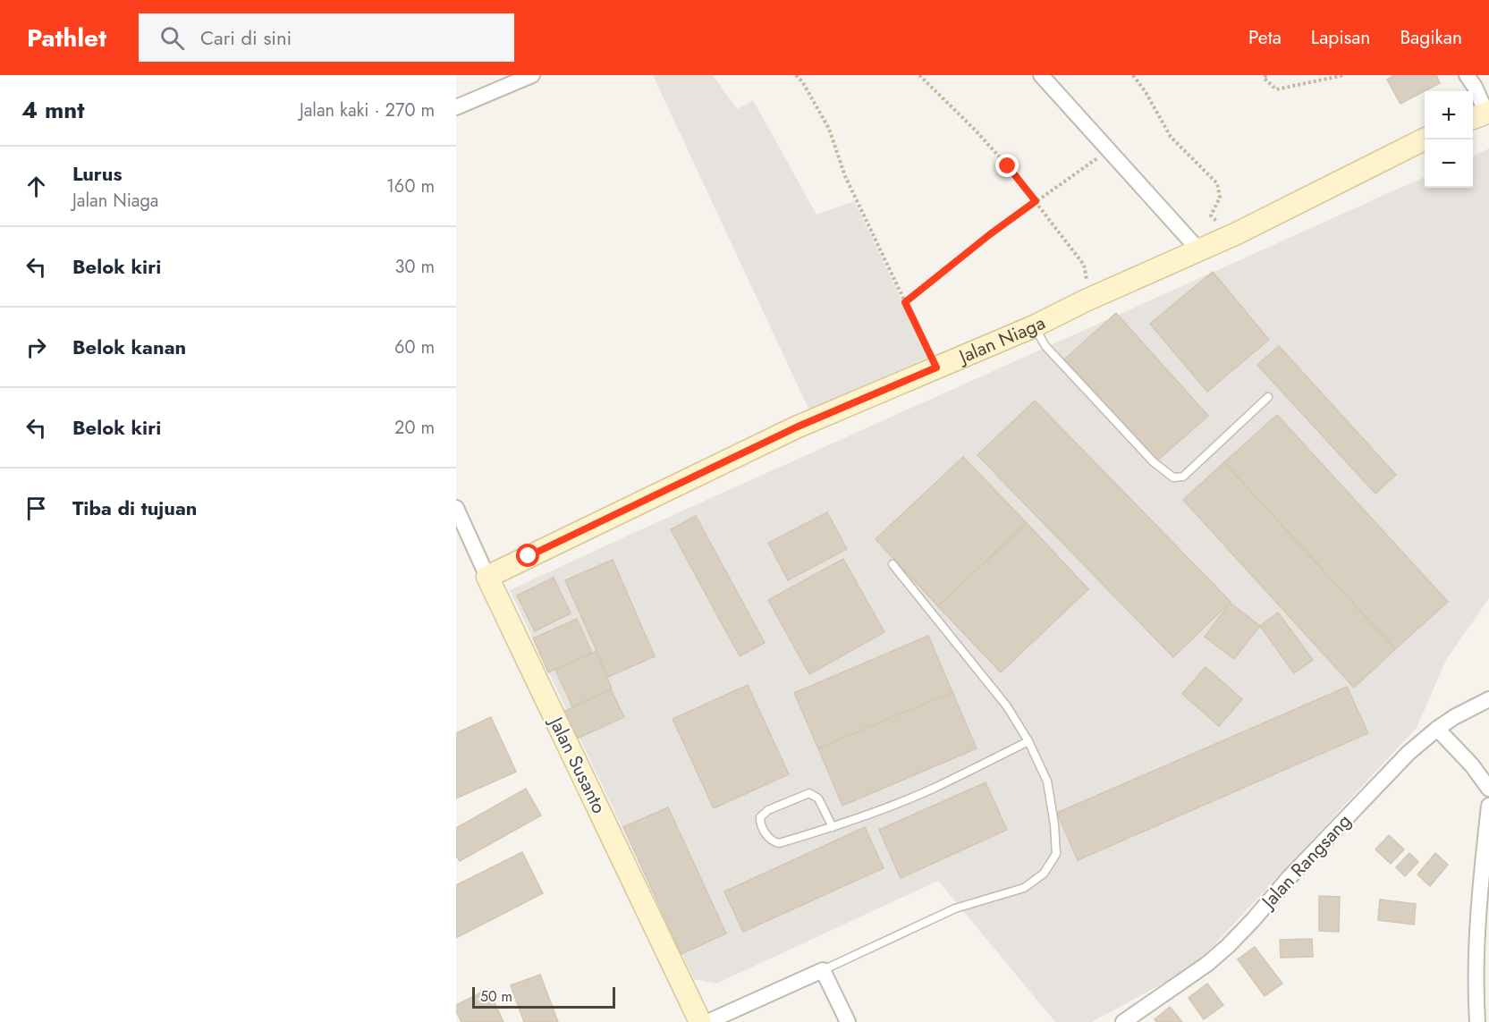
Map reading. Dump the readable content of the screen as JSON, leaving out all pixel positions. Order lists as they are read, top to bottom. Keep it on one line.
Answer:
{"streets":{"street":["Jalan Niaga","Jalan Susanto","Jalan Rangsang"]},"crossings":[["Jalan Niaga","Jalan Susanto"]],"scale_bar":"50 m","page":{"header":"Pathlet","search":"Cari di sini","nav":["Peta","Lapisan","Bagikan"],"heading":["4 mnt","Jalan kaki · 270 m"],"map_buttons":["+","−"],"list":[["Lurus","Jalan Niaga","160 m"],["Belok kiri","30 m"],["Belok kanan","60 m"],["Belok kiri","20 m"],"Tiba di tujuan"],"scale":"50 m"}}
